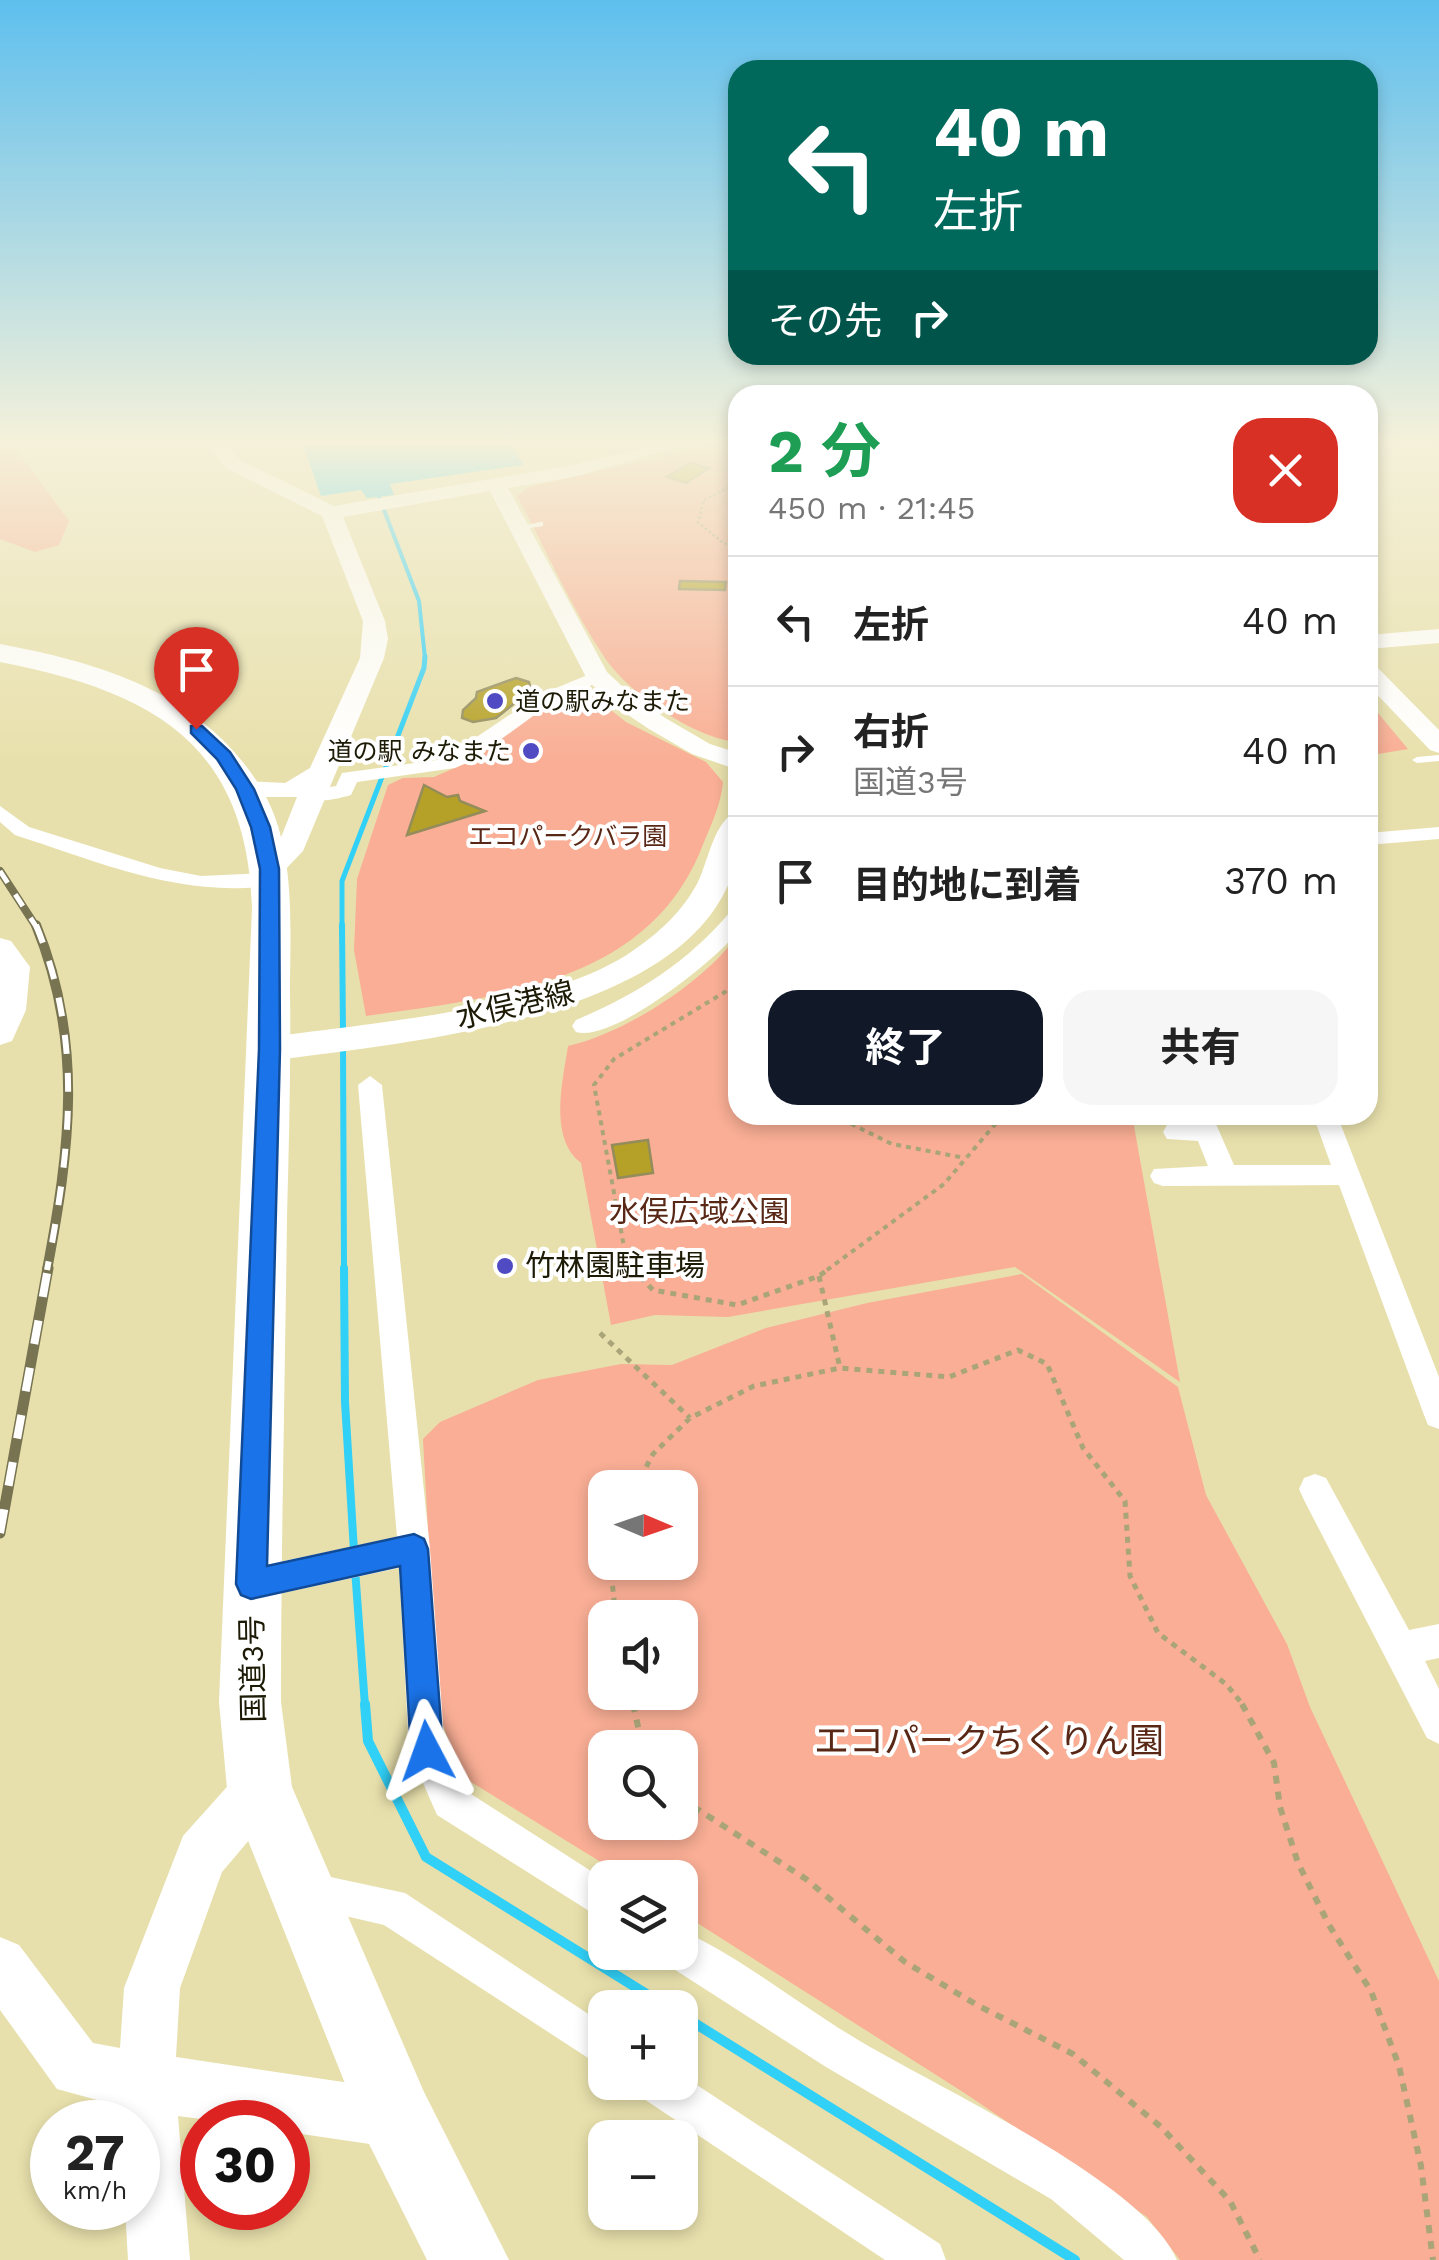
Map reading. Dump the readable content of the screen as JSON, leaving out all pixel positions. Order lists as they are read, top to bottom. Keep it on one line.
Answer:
{"streets":{"highway":["国道3号"],"street":["水俣港線"]},"crossings":[["水俣港線","国道3号"]],"parks":["エコパークバラ園","水俣広域公園","エコパークちくりん園"],"places":["道の駅みなまた","道の駅 みなまた","竹林園駐車場"],"north":"right","page":{"turn":["40 m","左折"],"then":"その先","heading":["2 分","450 m · 21:45"],"list":[{"name":"左折","value":"40 m"},{"name":"右折","note":"国道3号","value":"40 m"},{"name":"目的地に到着","value":"370 m"}],"buttons":["終了","共有"],"map_buttons":["+","−"],"speed":"27 km/h","limit":"30"}}
